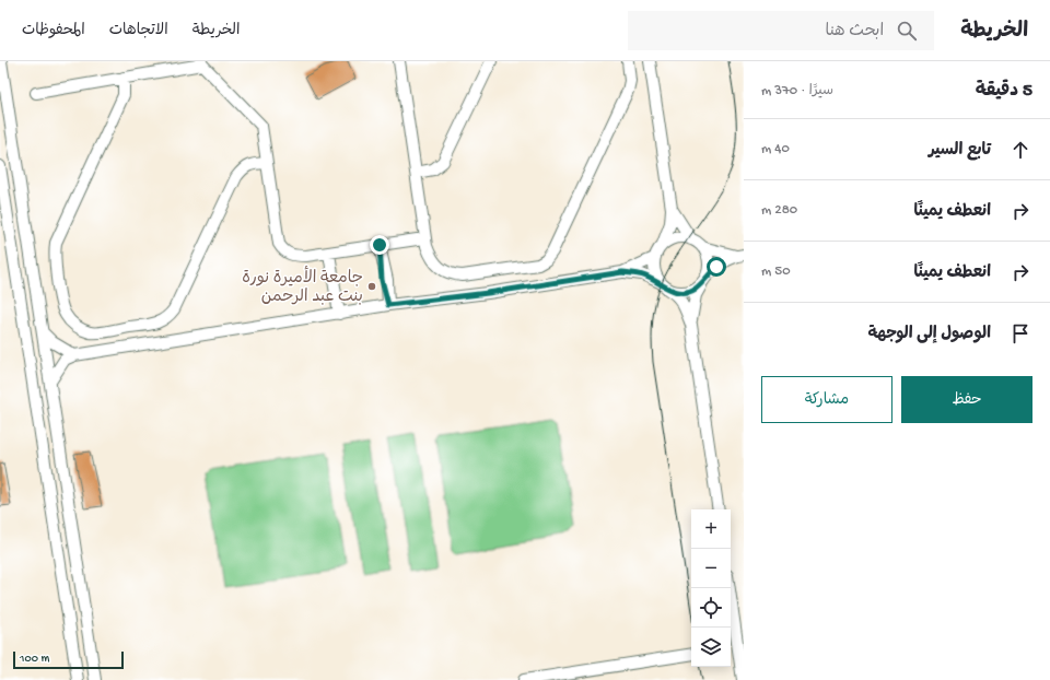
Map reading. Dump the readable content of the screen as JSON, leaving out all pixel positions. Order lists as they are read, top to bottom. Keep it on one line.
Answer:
{"places":["جامعة الأميرة نورة بنت عبد الرحمن"],"scale_bar":"100 m","page":{"header":"الخريطة","search":"ابحث هنا","nav":["الخريطة","الاتجاهات","المحفوظات"],"heading":["5 دقيقة","سيرًا · 370 m"],"list":[["تابع السير","40 m"],["انعطف يمينًا","280 m"],["انعطف يمينًا","50 m"],"الوصول إلى الوجهة"],"buttons":["حفظ","مشاركة"],"map_buttons":["+","−"],"scale":"100 m"}}
